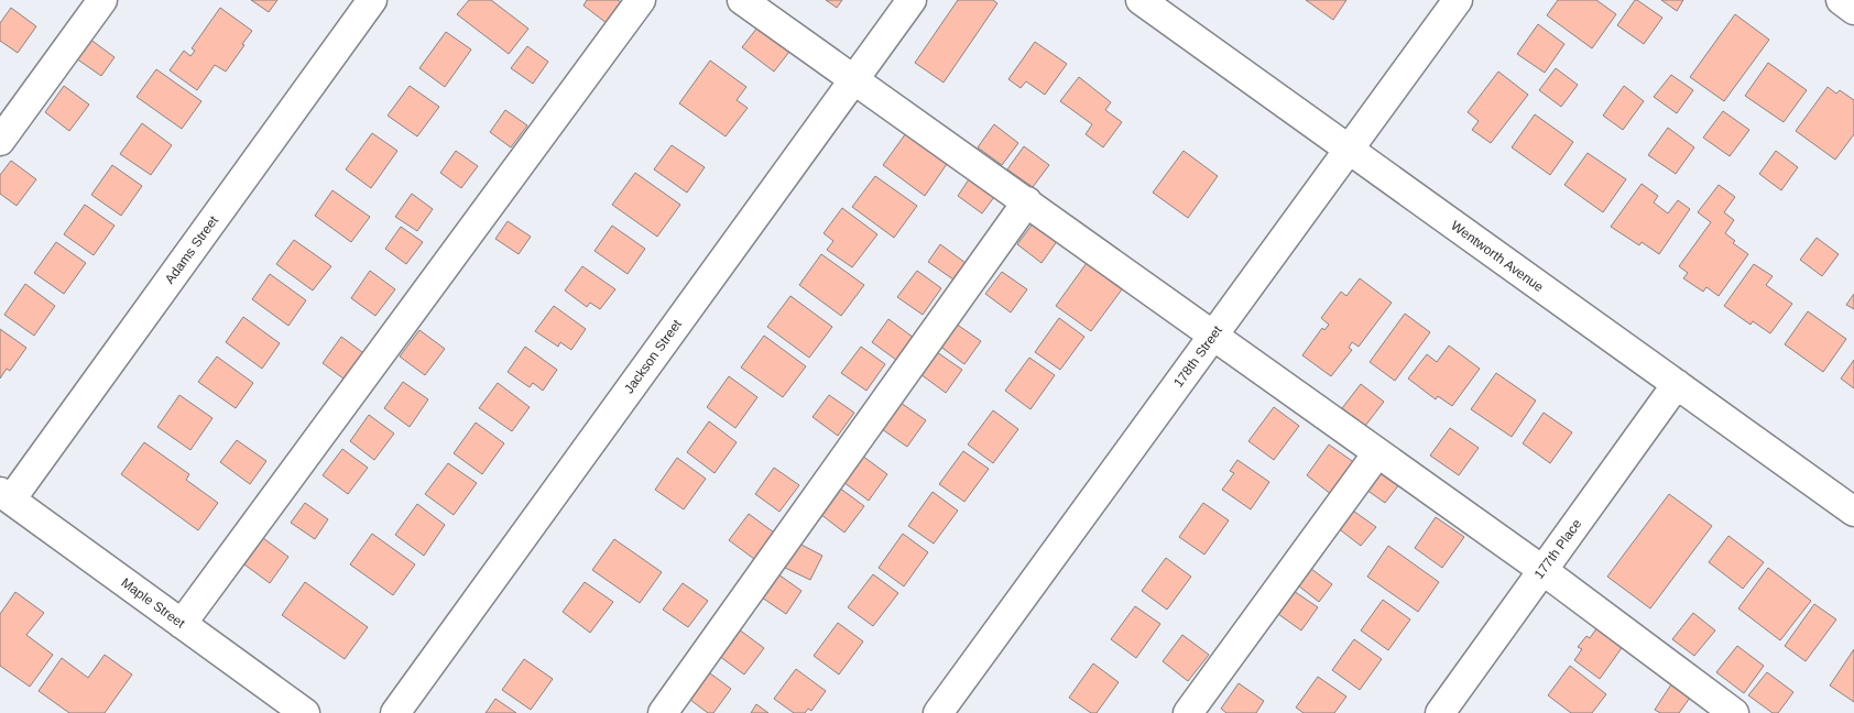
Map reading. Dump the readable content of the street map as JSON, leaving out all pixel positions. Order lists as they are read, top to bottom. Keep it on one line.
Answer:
{"streets":{"street":["Adams Street","Wentworth Avenue","Jackson Street","178th Street","177th Place","Maple Street"]},"crossings":[["Adams Street","Maple Street"],["Wentworth Avenue","178th Street"],["Wentworth Avenue","177th Place"]]}
